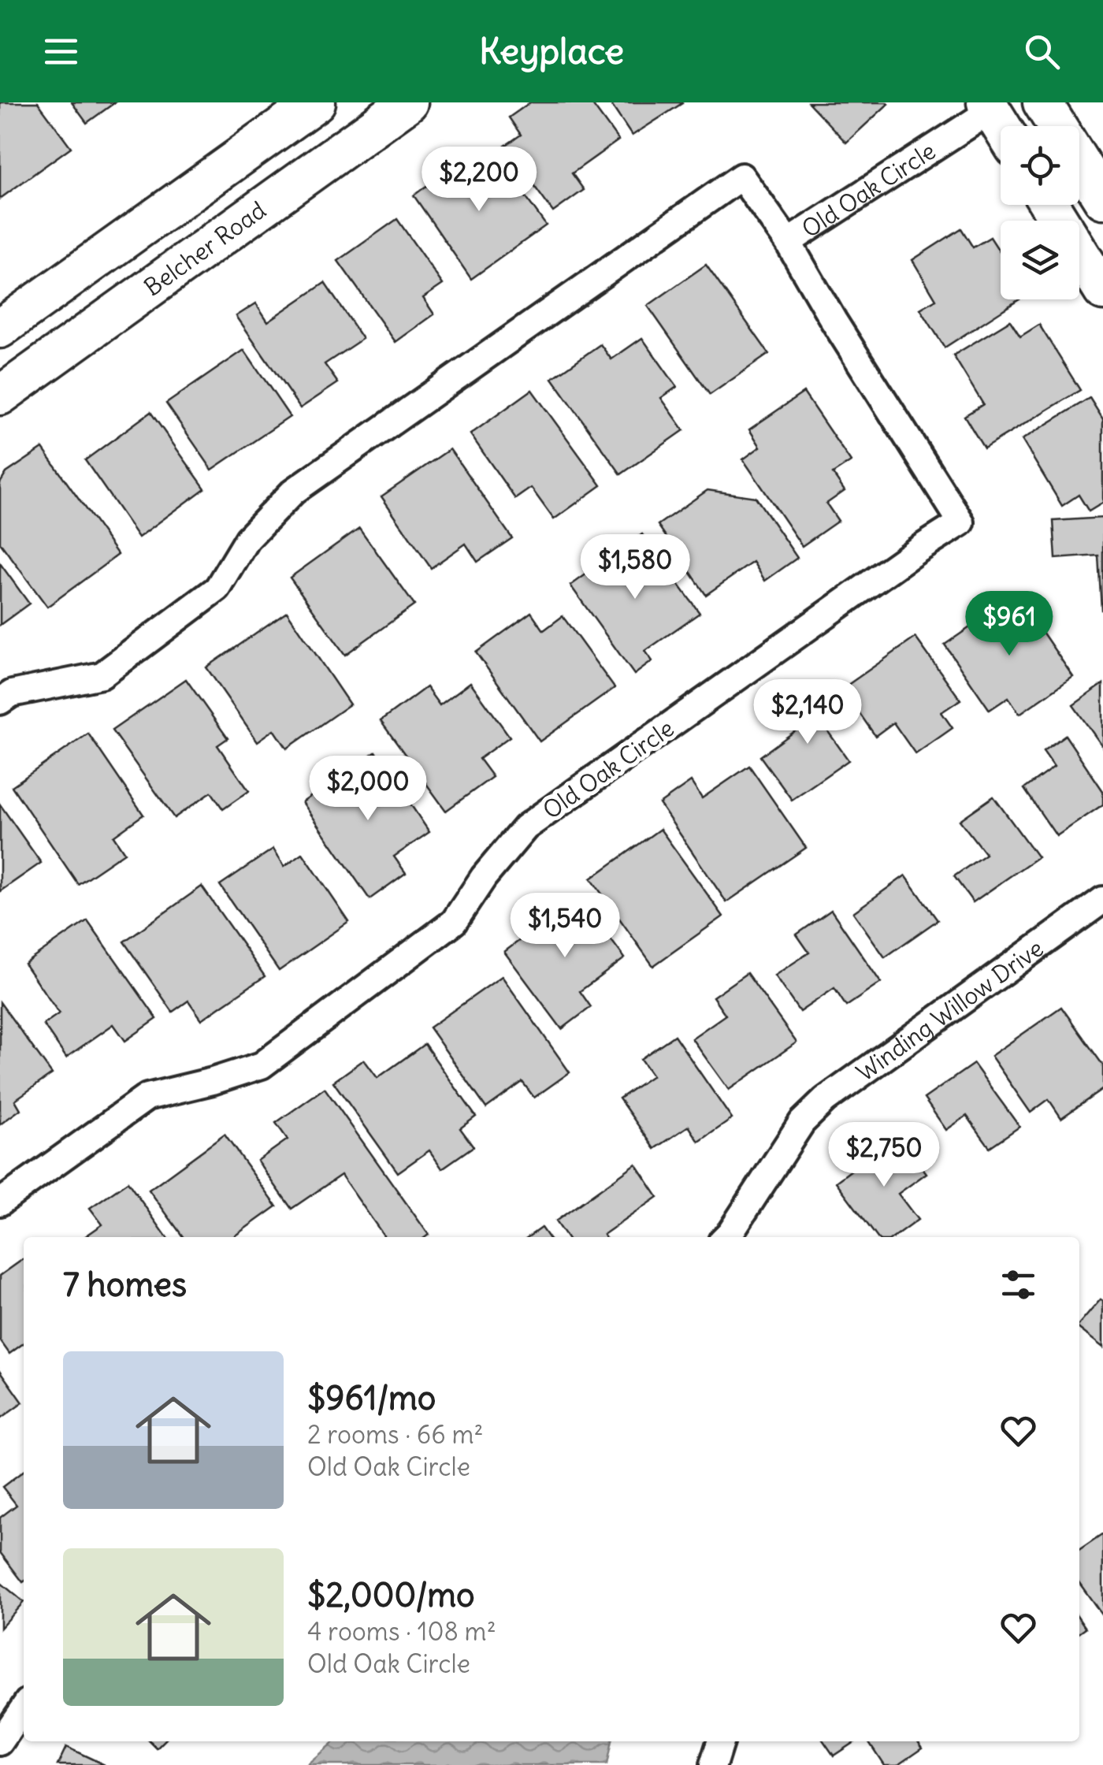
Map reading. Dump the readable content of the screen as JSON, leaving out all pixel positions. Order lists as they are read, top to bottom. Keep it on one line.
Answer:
{"streets":{"main road":["Belcher Road"],"street":["Old Oak Circle","Winding Willow Drive"]},"page":{"header":"Keyplace","price":["$2,200","$1,580","$961","$2,140","$2,000","$1,540","$2,750"],"heading":"7 homes","list":[{"name":"$961/mo","note":"2 rooms · 66 m² · Old Oak Circle"},{"name":"$2,000/mo","note":"4 rooms · 108 m² · Old Oak Circle"}]}}
